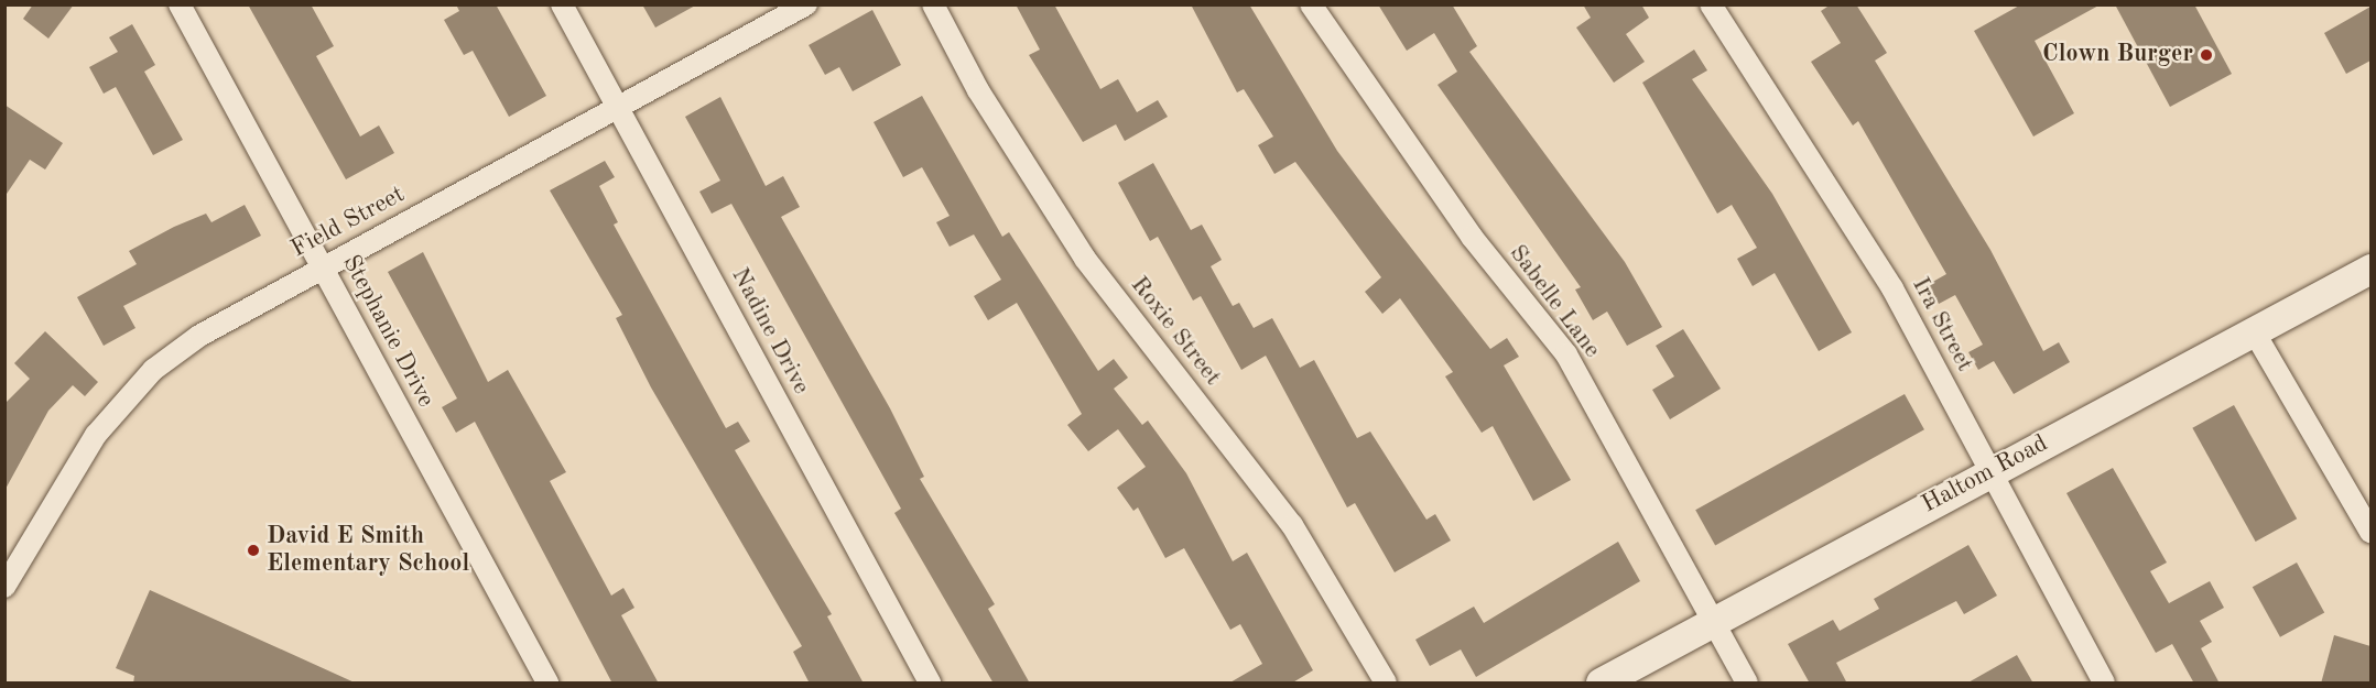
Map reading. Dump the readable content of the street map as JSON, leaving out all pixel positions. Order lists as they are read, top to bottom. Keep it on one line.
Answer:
{"streets":{"main road":["Haltom Road"],"street":["Field Street","Sabelle Lane","Ira Street","Stephanie Drive","Nadine Drive","Roxie Street"]},"crossings":[["Field Street","Stephanie Drive"],["Field Street","Nadine Drive"],["Sabelle Lane","Haltom Road"],["Ira Street","Haltom Road"]],"places":["Clown Burger","David E Smith Elementary School"]}
